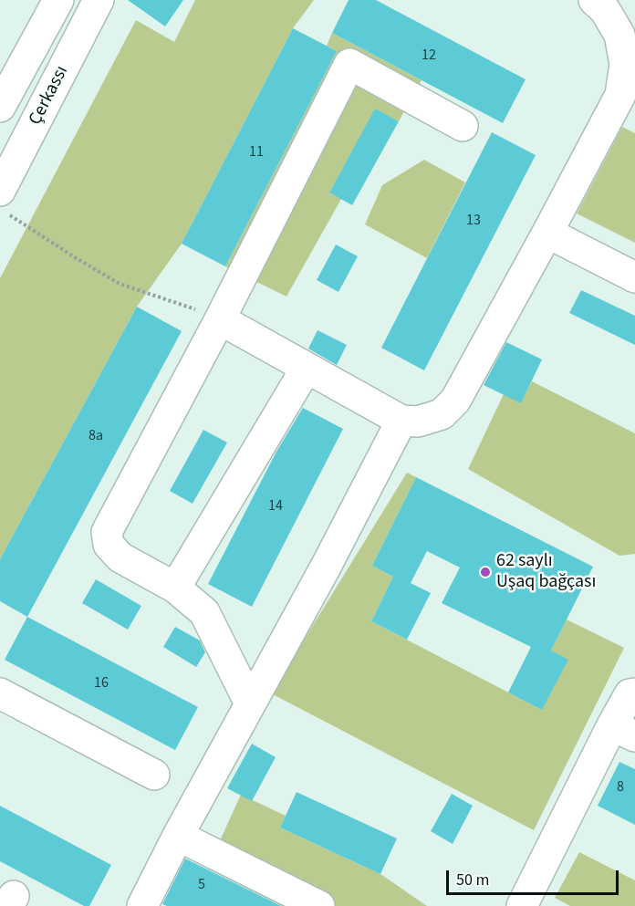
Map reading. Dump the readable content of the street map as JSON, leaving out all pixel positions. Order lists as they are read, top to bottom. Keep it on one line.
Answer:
{"streets":{"street":["Çerkassı"]},"places":["62 saylı Uşaq bağçası"],"house_numbers":["12","11","13","8a","14","16","8","5"],"scale_bar":"50 m"}
